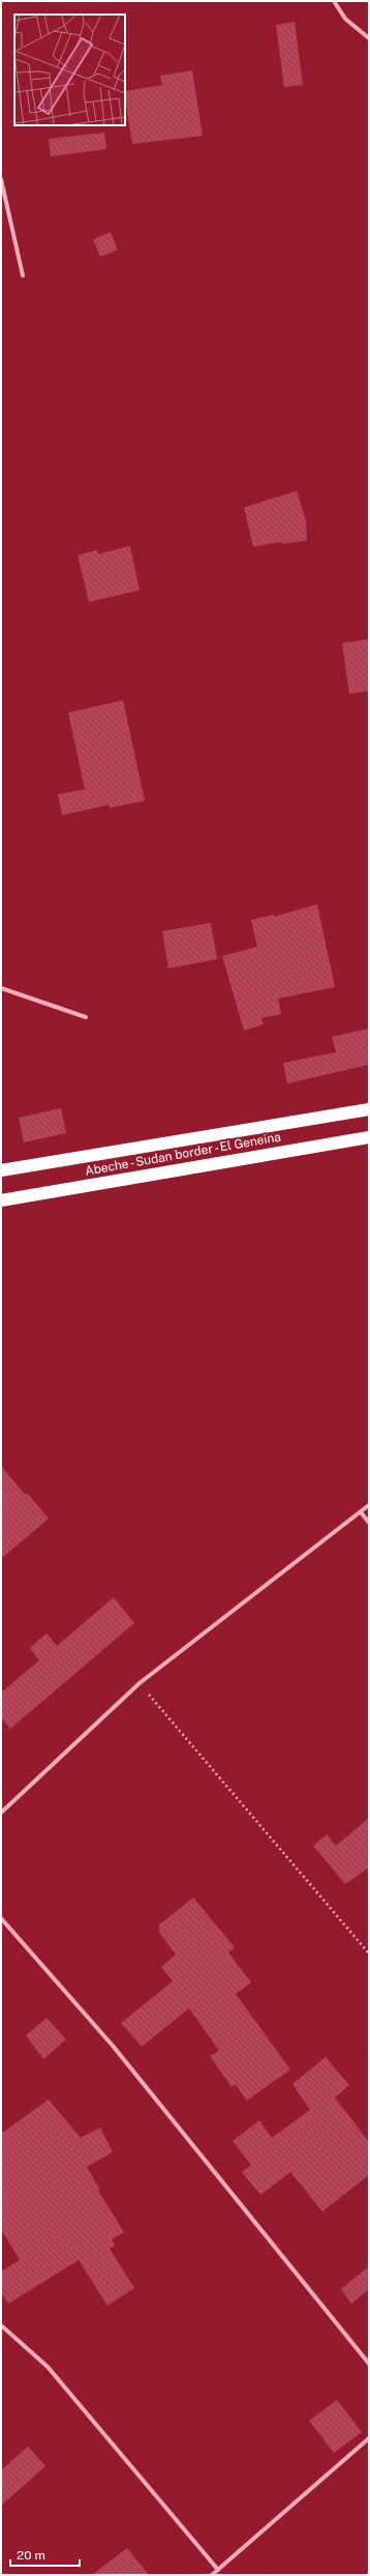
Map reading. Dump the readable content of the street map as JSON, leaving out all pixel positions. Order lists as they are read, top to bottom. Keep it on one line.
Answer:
{"streets":{"highway":["Abeche - Sudan border - El Geneina"]},"scale_bar":"20 m"}
